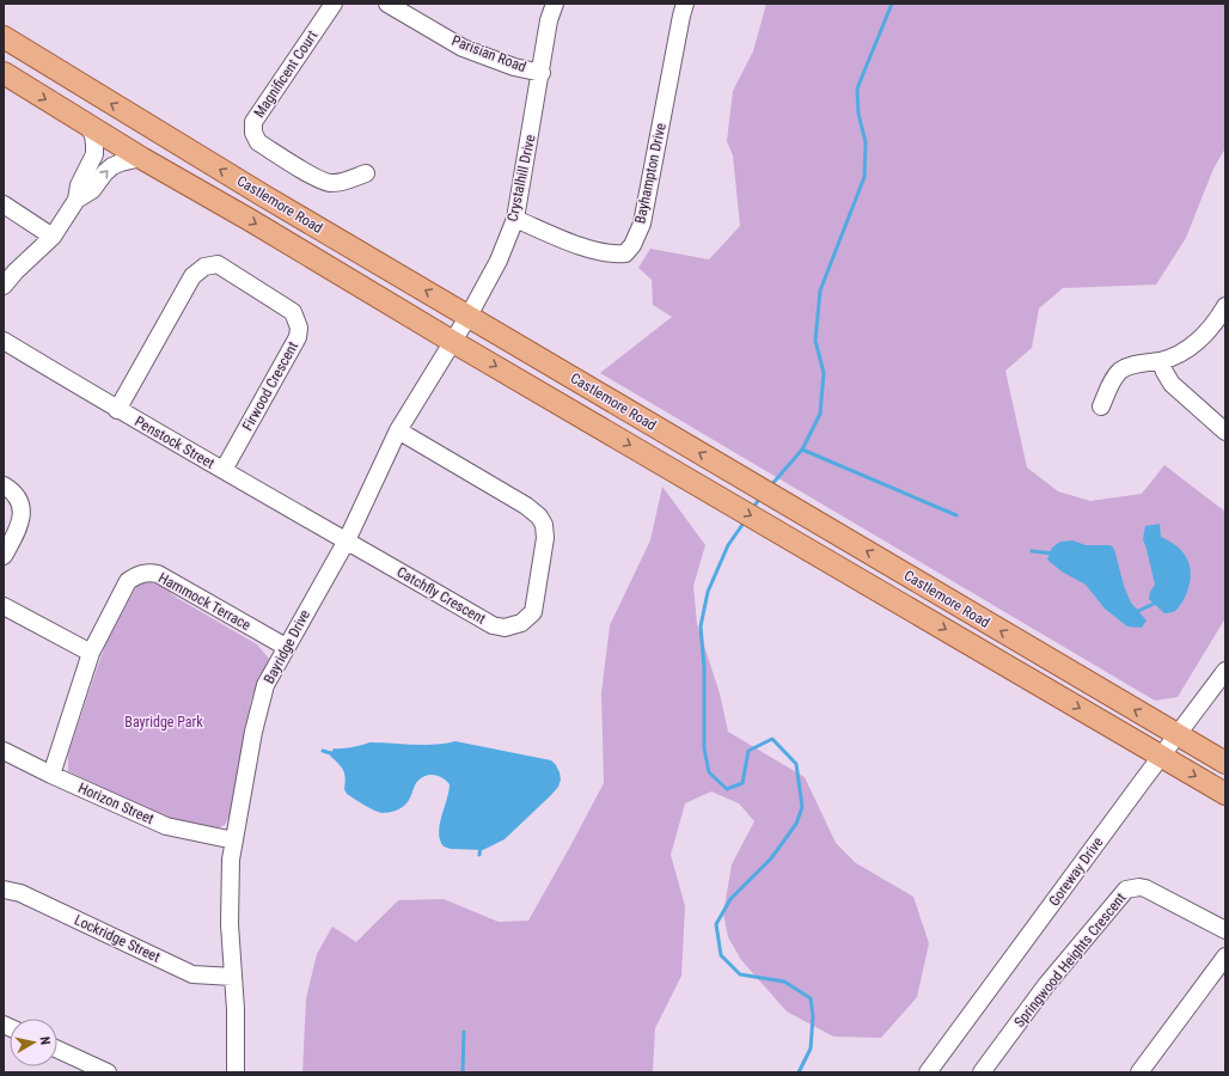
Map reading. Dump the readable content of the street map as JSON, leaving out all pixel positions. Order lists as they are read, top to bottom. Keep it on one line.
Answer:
{"streets":{"main road":["Castlemore Road"],"street":["Parisian Road","Magnificent Court","Bayhampton Drive","Crystalhill Drive","Firwood Crescent","Penstock Street","Catchfly Crescent","Hammock Terrace","Bayridge Drive","Horizon Street","Goreway Drive","Lockridge Street","Springwood Heights Crescent"]},"crossings":[["Parisian Road","Crystalhill Drive"],["Bayhampton Drive","Crystalhill Drive"],["Crystalhill Drive","Castlemore Road"],["Crystalhill Drive","Bayridge Drive"],["Castlemore Road","Bayridge Drive"],["Castlemore Road","Goreway Drive"],["Firwood Crescent","Penstock Street"],["Penstock Street","Catchfly Crescent"],["Penstock Street","Bayridge Drive"],["Catchfly Crescent","Bayridge Drive"],["Hammock Terrace","Bayridge Drive"],["Hammock Terrace","Horizon Street"],["Bayridge Drive","Horizon Street"],["Bayridge Drive","Lockridge Street"]],"parks":["Bayridge Park"],"north":"right"}
